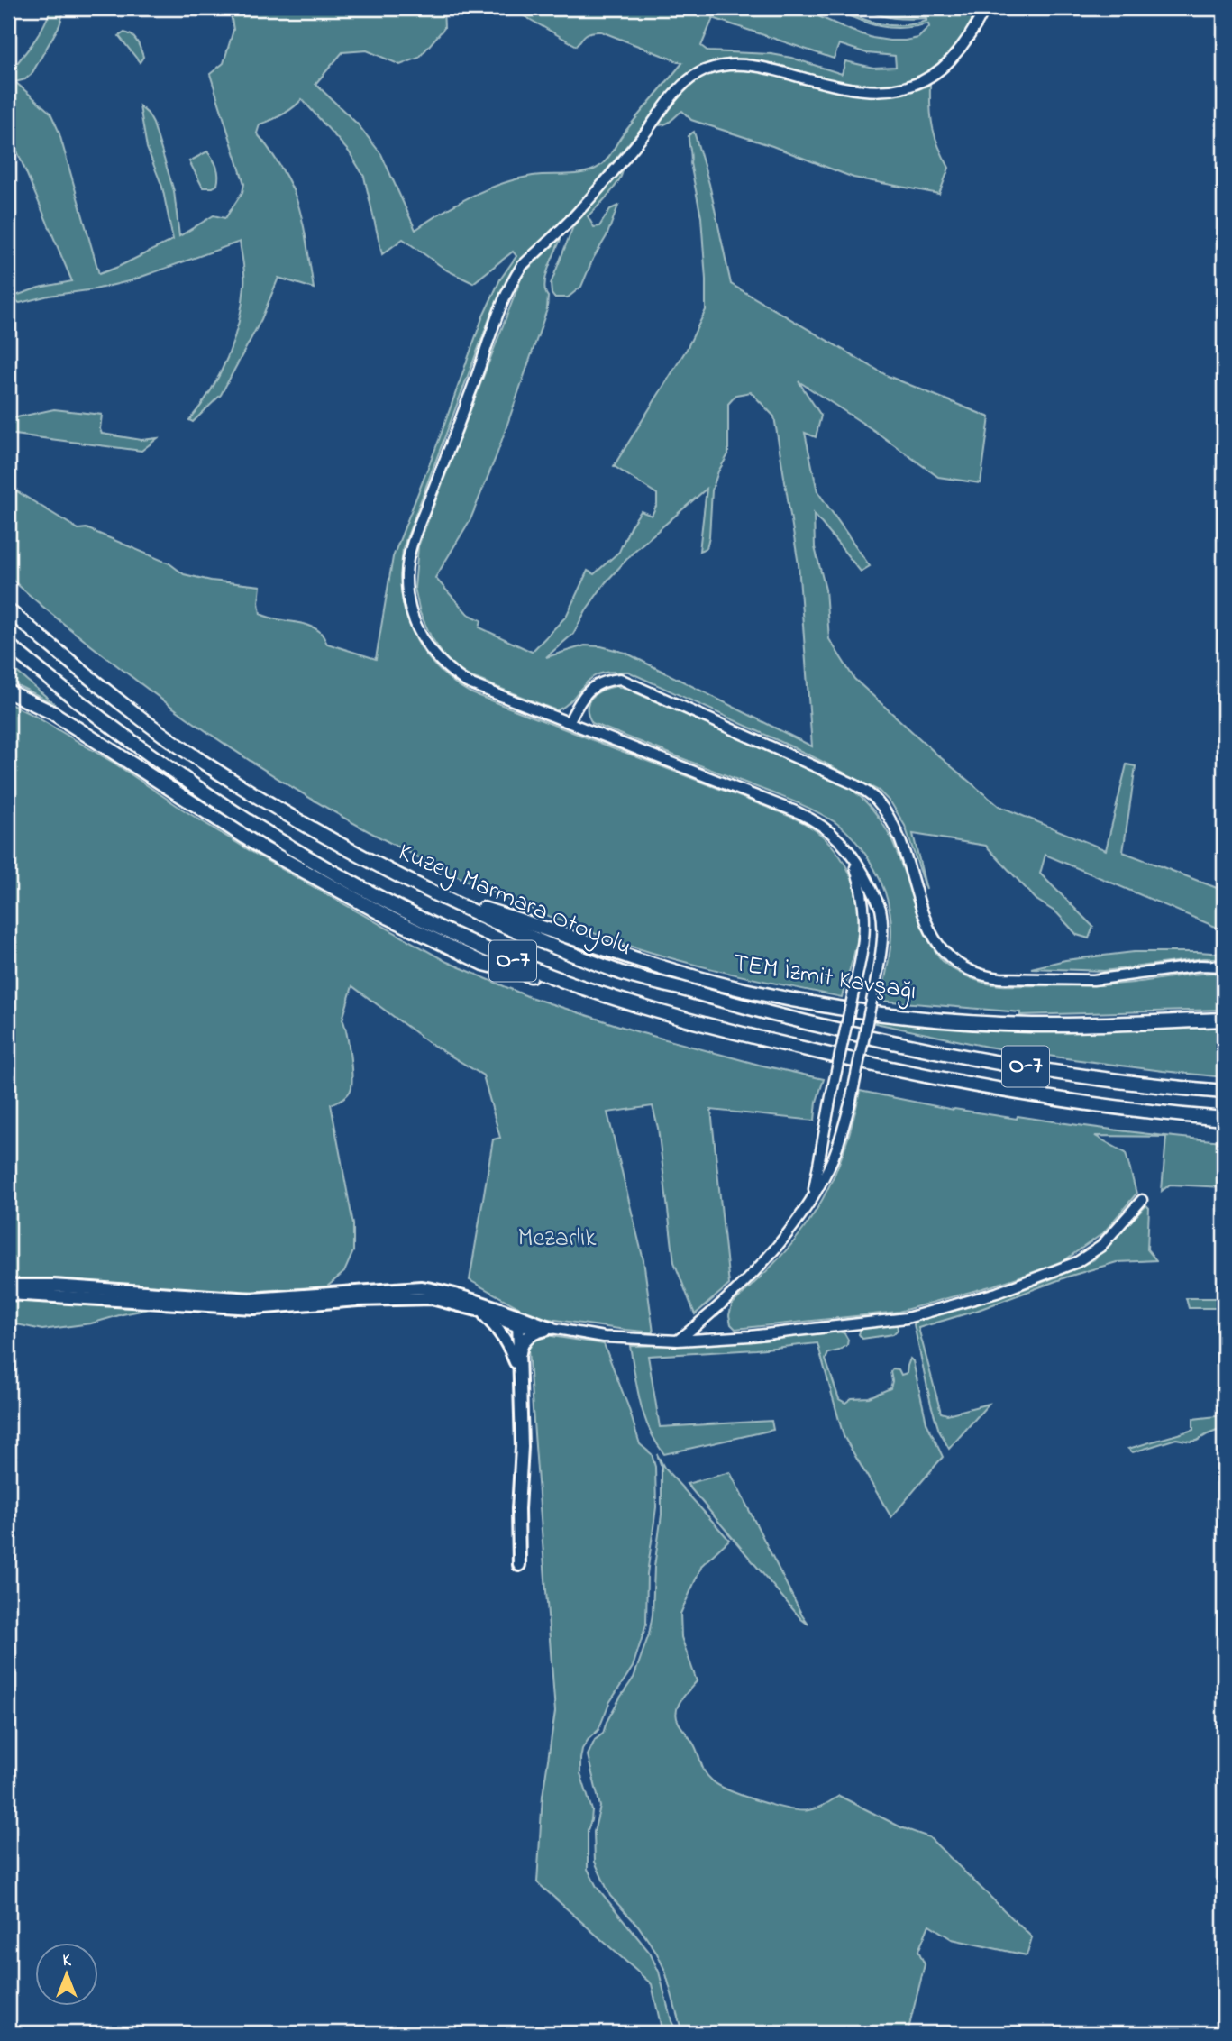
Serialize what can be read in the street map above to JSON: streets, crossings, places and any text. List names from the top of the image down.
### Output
{
  "streets": {
    "highway": ["Kuzey Marmara Otoyolu", "O-7", "TEM İzmit Kavşağı"]
  },
  "crossings": [
    ["Kuzey Marmara Otoyolu", "O-7"],
    ["Kuzey Marmara Otoyolu", "TEM İzmit Kavşağı"]
  ],
  "parks": ["Mezarlık"],
  "north": "top"
}
